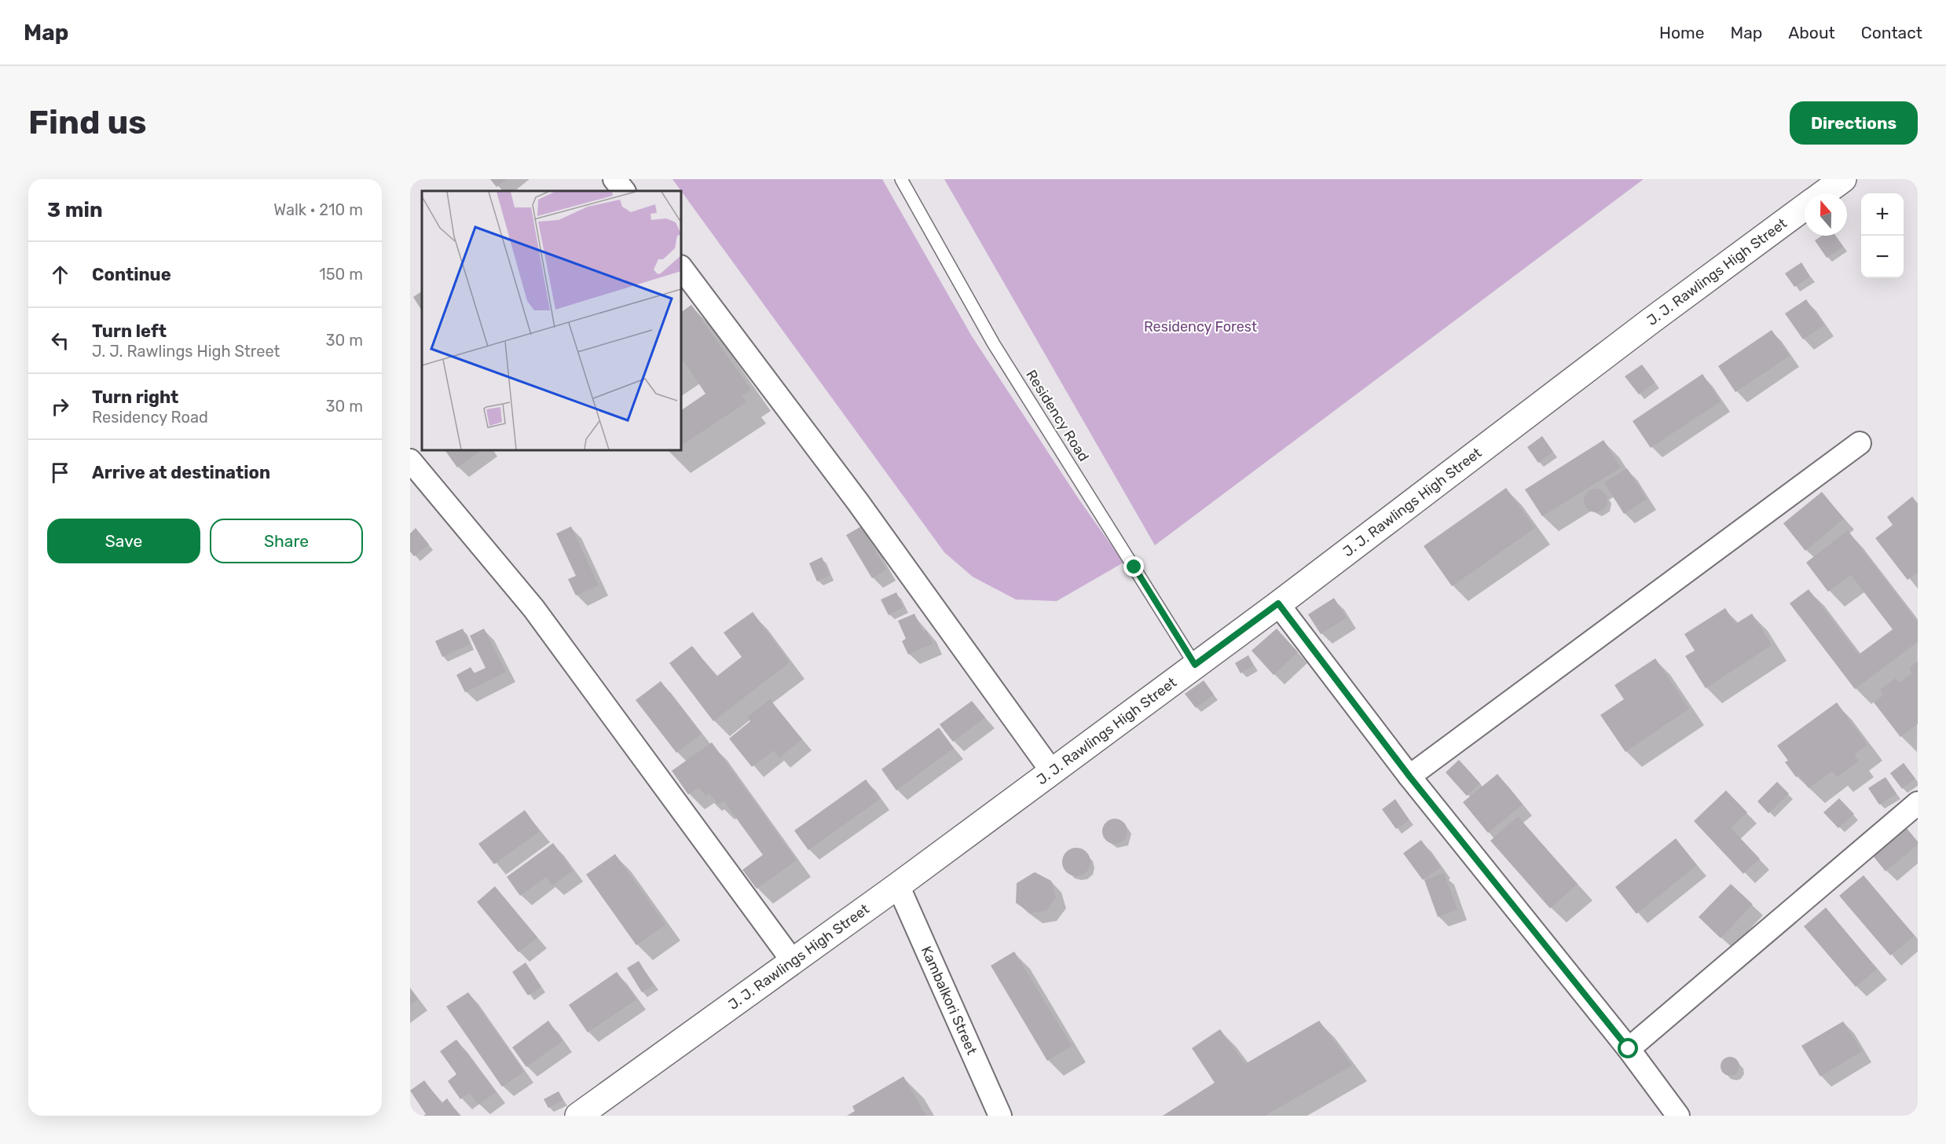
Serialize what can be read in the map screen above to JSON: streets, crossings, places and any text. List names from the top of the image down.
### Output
{
  "streets": {
    "main road": ["J. J. Rawlings High Street"],
    "street": ["Kambalkori Street"],
    "lane": ["Residency Road"]
  },
  "crossings": [
    ["J. J. Rawlings High Street", "Residency Road"],
    ["J. J. Rawlings High Street", "Kambalkori Street"]
  ],
  "parks": ["Residency Forest"],
  "north": "top",
  "page": {
    "header": "Map",
    "nav": [
      "Home",
      "Map",
      "About",
      "Contact"
    ],
    "buttons": [
      "Directions",
      ["Save", "Share"]
    ],
    "title": "Find us",
    "heading": ["3 min", "Walk · 210 m"],
    "map_buttons": ["+", "−"],
    "list": [
      ["Continue", "150 m"],
      ["Turn left", "J. J. Rawlings High Street", "30 m"],
      ["Turn right", "Residency Road", "30 m"],
      "Arrive at destination"
    ]
  }
}
